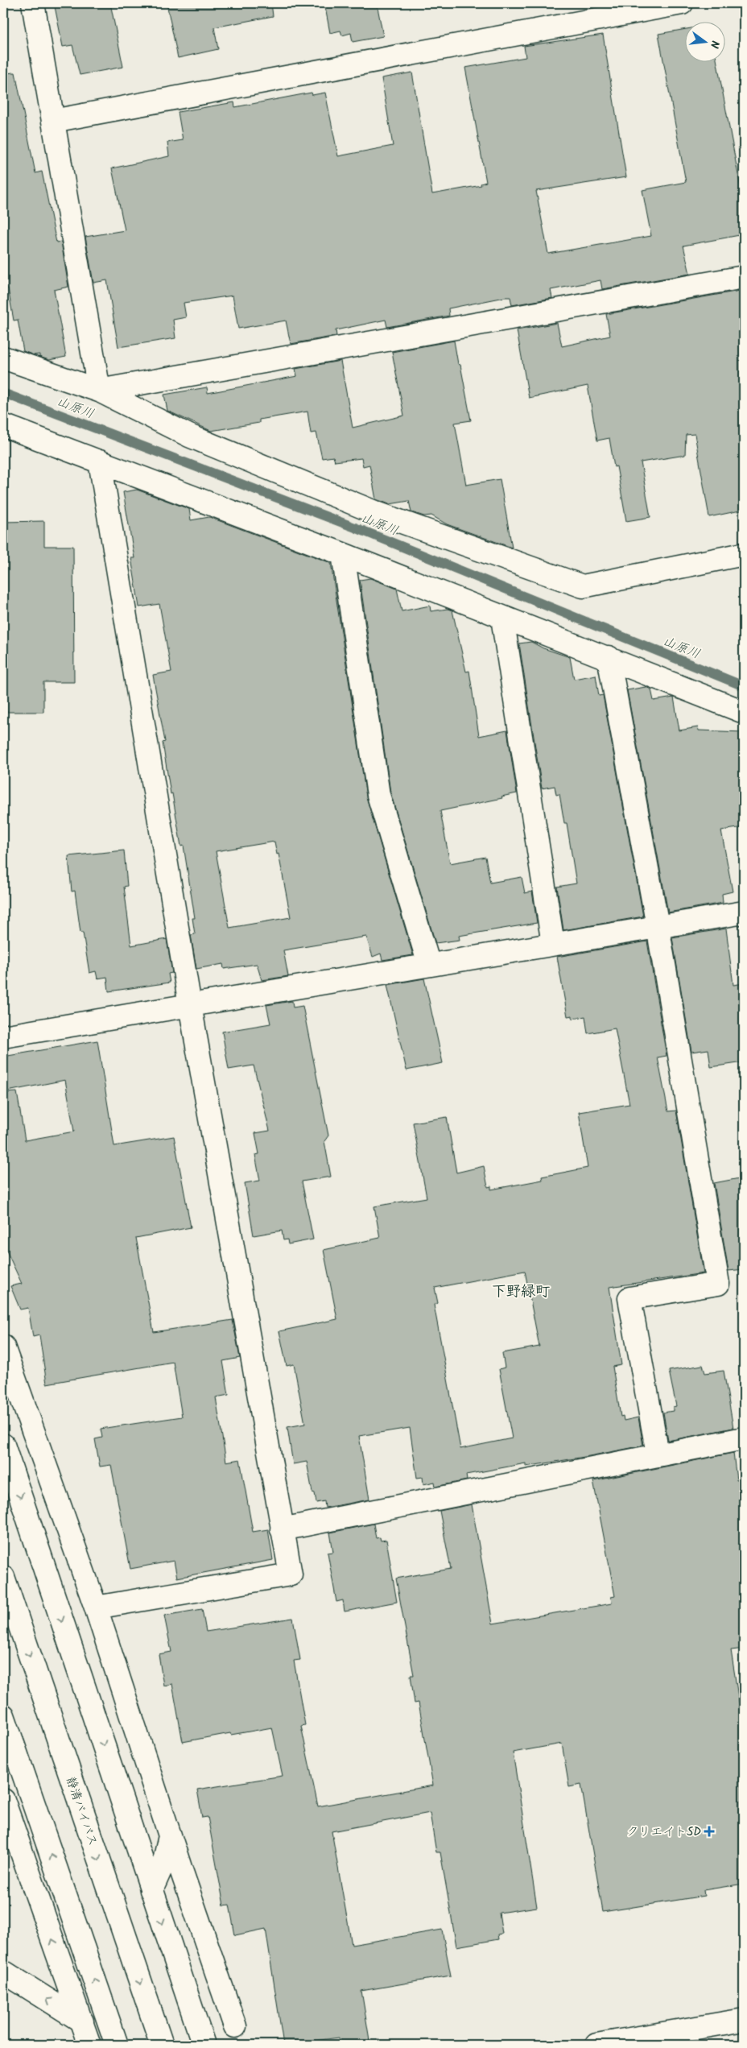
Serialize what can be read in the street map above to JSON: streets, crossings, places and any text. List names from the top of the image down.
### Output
{
  "streets": {
    "main road": ["静清バイパス"]
  },
  "districts": ["下野緑町"],
  "water": ["山原川"],
  "places": {
    "health": ["クリエイトSD"]
  },
  "north": "right"
}
